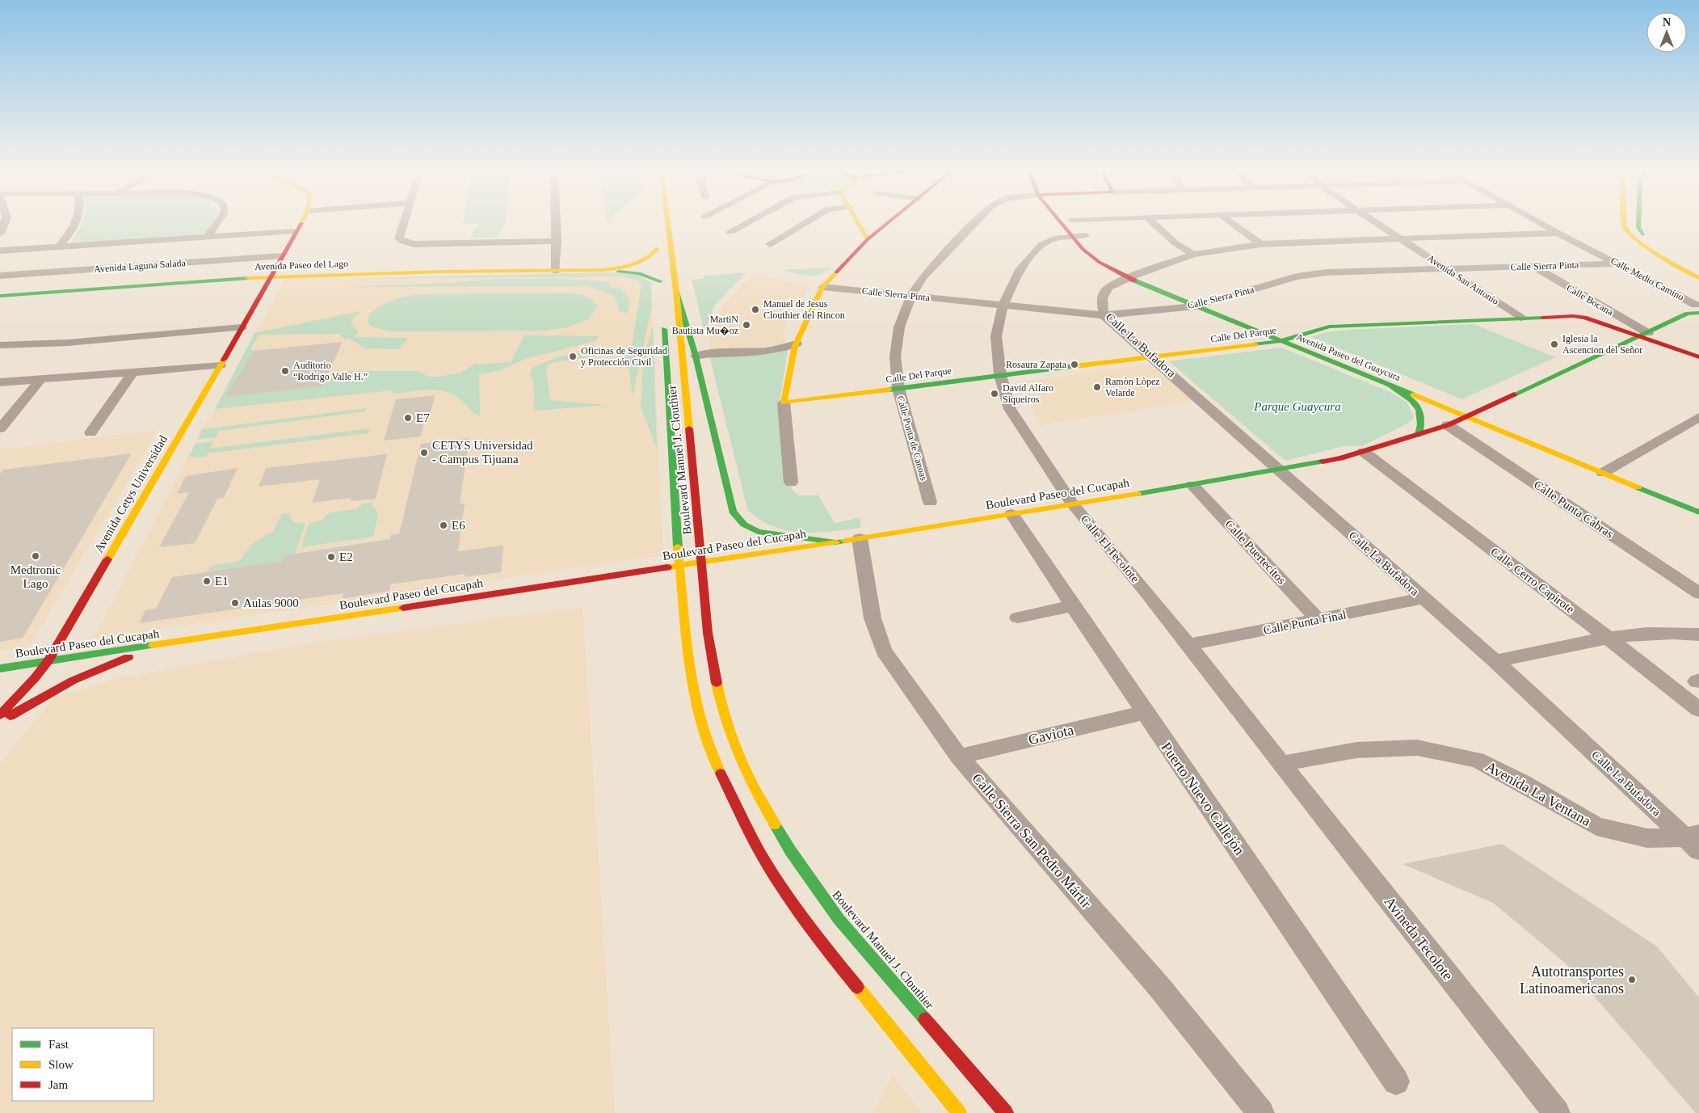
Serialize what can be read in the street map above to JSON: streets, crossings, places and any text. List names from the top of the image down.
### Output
{
  "streets": {
    "main road": [
      "Avenida Paseo del Lago",
      "Calle Del Parque",
      "Avenida Paseo del Guaycura",
      "Boulevard Manuel J. Clouthier",
      "Avenida Cetys Universidad",
      "Boulevard Paseo del Cucapah"
    ],
    "street": [
      "Avenida Laguna Salada",
      "Calle Sierra Pinta",
      "Calle Medio Camino",
      "Avenida San Antonio",
      "Calle Bocana",
      "Calle La Bufadora",
      "Calle Punta de Canoas",
      "Calle Punta Cabras",
      "Calle El Tecolote",
      "Calle Puertecitos",
      "Calle Cerro Capirote",
      "Calle Punta Final",
      "Gaviota",
      "Avenida La Ventana",
      "Puerto Nuevo Callejón",
      "Calle Sierra San Pedro Mártir",
      "Avineda Tecolote"
    ]
  },
  "crossings": [
    ["Avenida Paseo del Lago", "Avenida Cetys Universidad"],
    ["Avenida Laguna Salada", "Avenida Cetys Universidad"],
    ["Calle Sierra Pinta", "Calle Medio Camino"],
    ["Calle Sierra Pinta", "Avenida San Antonio"],
    ["Calle Sierra Pinta", "Calle Bocana"],
    ["Calle Sierra Pinta", "Calle La Bufadora"],
    ["Calle Sierra Pinta", "Avenida Paseo del Guaycura"],
    ["Calle Sierra Pinta", "Calle Punta de Canoas"],
    ["Calle Sierra Pinta", "Calle El Tecolote"],
    ["Calle Medio Camino", "Boulevard Paseo del Cucapah"],
    ["Avenida San Antonio", "Calle Del Parque"],
    ["Calle Bocana", "Calle Del Parque"],
    ["Calle Bocana", "Boulevard Paseo del Cucapah"],
    ["Calle Del Parque", "Calle La Bufadora"],
    ["Calle Del Parque", "Avenida Paseo del Guaycura"],
    ["Calle Del Parque", "Calle Punta de Canoas"],
    ["Calle Del Parque", "Boulevard Paseo del Cucapah"],
    ["Calle Del Parque", "Calle El Tecolote"],
    ["Calle La Bufadora", "Avenida Paseo del Guaycura"],
    ["Calle La Bufadora", "Boulevard Paseo del Cucapah"],
    ["Calle La Bufadora", "Calle Punta Final"],
    ["Calle La Bufadora", "Avenida La Ventana"],
    ["Avenida Paseo del Guaycura", "Boulevard Paseo del Cucapah"],
    ["Avenida Paseo del Guaycura", "Calle El Tecolote"],
    ["Avenida Cetys Universidad", "Boulevard Paseo del Cucapah"],
    ["Boulevard Paseo del Cucapah", "Calle Punta Cabras"],
    ["Boulevard Paseo del Cucapah", "Calle El Tecolote"],
    ["Boulevard Paseo del Cucapah", "Calle Puertecitos"],
    ["Boulevard Paseo del Cucapah", "Calle Cerro Capirote"],
    ["Boulevard Paseo del Cucapah", "Puerto Nuevo Callejón"],
    ["Boulevard Paseo del Cucapah", "Calle Sierra San Pedro Mártir"],
    ["Calle El Tecolote", "Calle Punta Final"],
    ["Calle El Tecolote", "Avenida La Ventana"],
    ["Calle El Tecolote", "Avineda Tecolote"],
    ["Calle Puertecitos", "Calle Punta Final"],
    ["Gaviota", "Puerto Nuevo Callejón"],
    ["Gaviota", "Calle Sierra San Pedro Mártir"],
    ["Avenida La Ventana", "Avineda Tecolote"]
  ],
  "parks": ["Parque Guaycura"],
  "places": [
    "Manuel de Jesus Clouthier del Rincon",
    "MartiN Bautista Mu�oz",
    "Iglesia la Ascencion del Señor",
    "Oficinas de Seguridad y Protección Civil",
    "Rosaura Zapata",
    "Auditorio “Rodrigo Valle H.”",
    "Ramòn Lòpez Velarde",
    "David Alfaro Siqueiros",
    "E7",
    "CETYS Universidad - Campus Tijuana",
    "E6",
    "Medtronic Lago",
    "E2",
    "E1",
    "Aulas 9000",
    "Autotransportes Latinoamericanos"
  ],
  "legend": ["Fast", "Slow", "Jam"],
  "north": "top"
}
